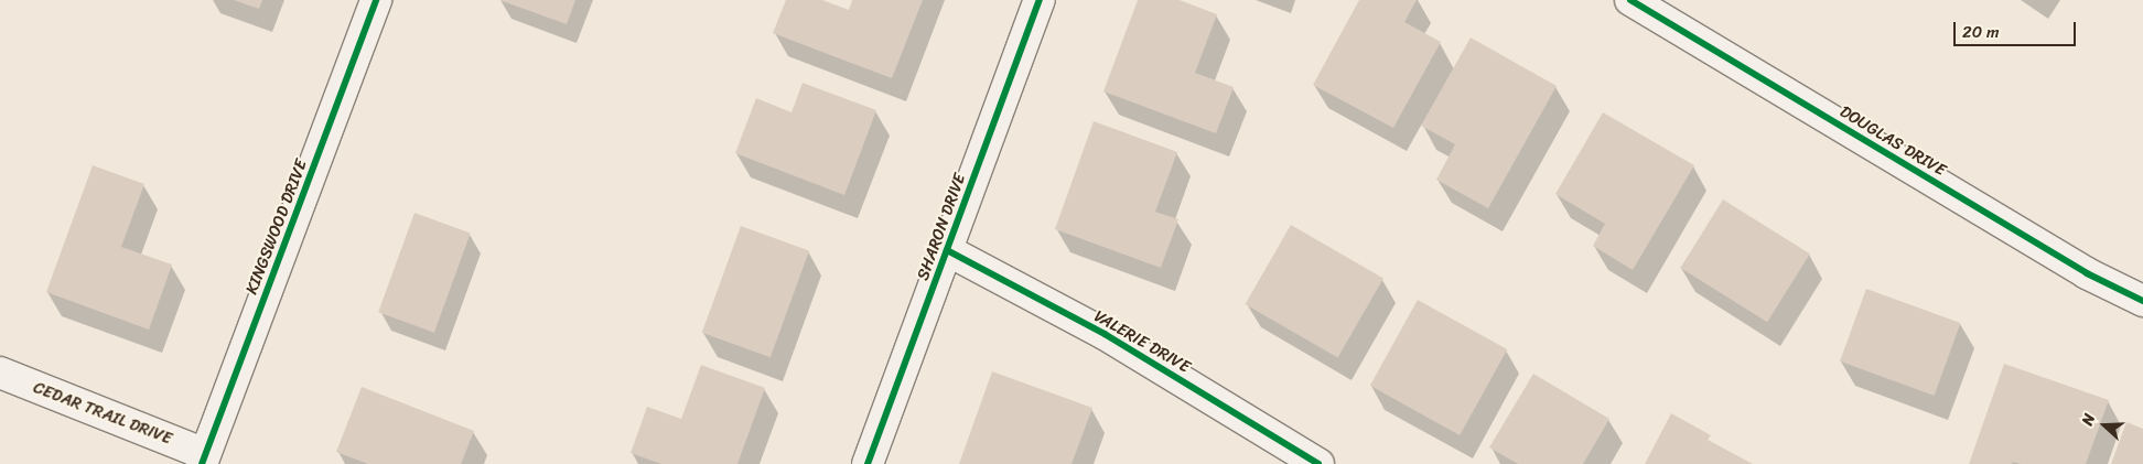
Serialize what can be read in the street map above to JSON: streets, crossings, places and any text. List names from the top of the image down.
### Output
{
  "streets": {
    "street": [
      "DOUGLAS DRIVE",
      "KINGSWOOD DRIVE",
      "SHARON DRIVE",
      "VALERIE DRIVE",
      "CEDAR TRAIL DRIVE"
    ]
  },
  "crossings": [
    ["KINGSWOOD DRIVE", "CEDAR TRAIL DRIVE"],
    ["SHARON DRIVE", "VALERIE DRIVE"]
  ],
  "scale_bar": "20 m",
  "north": "left"
}
